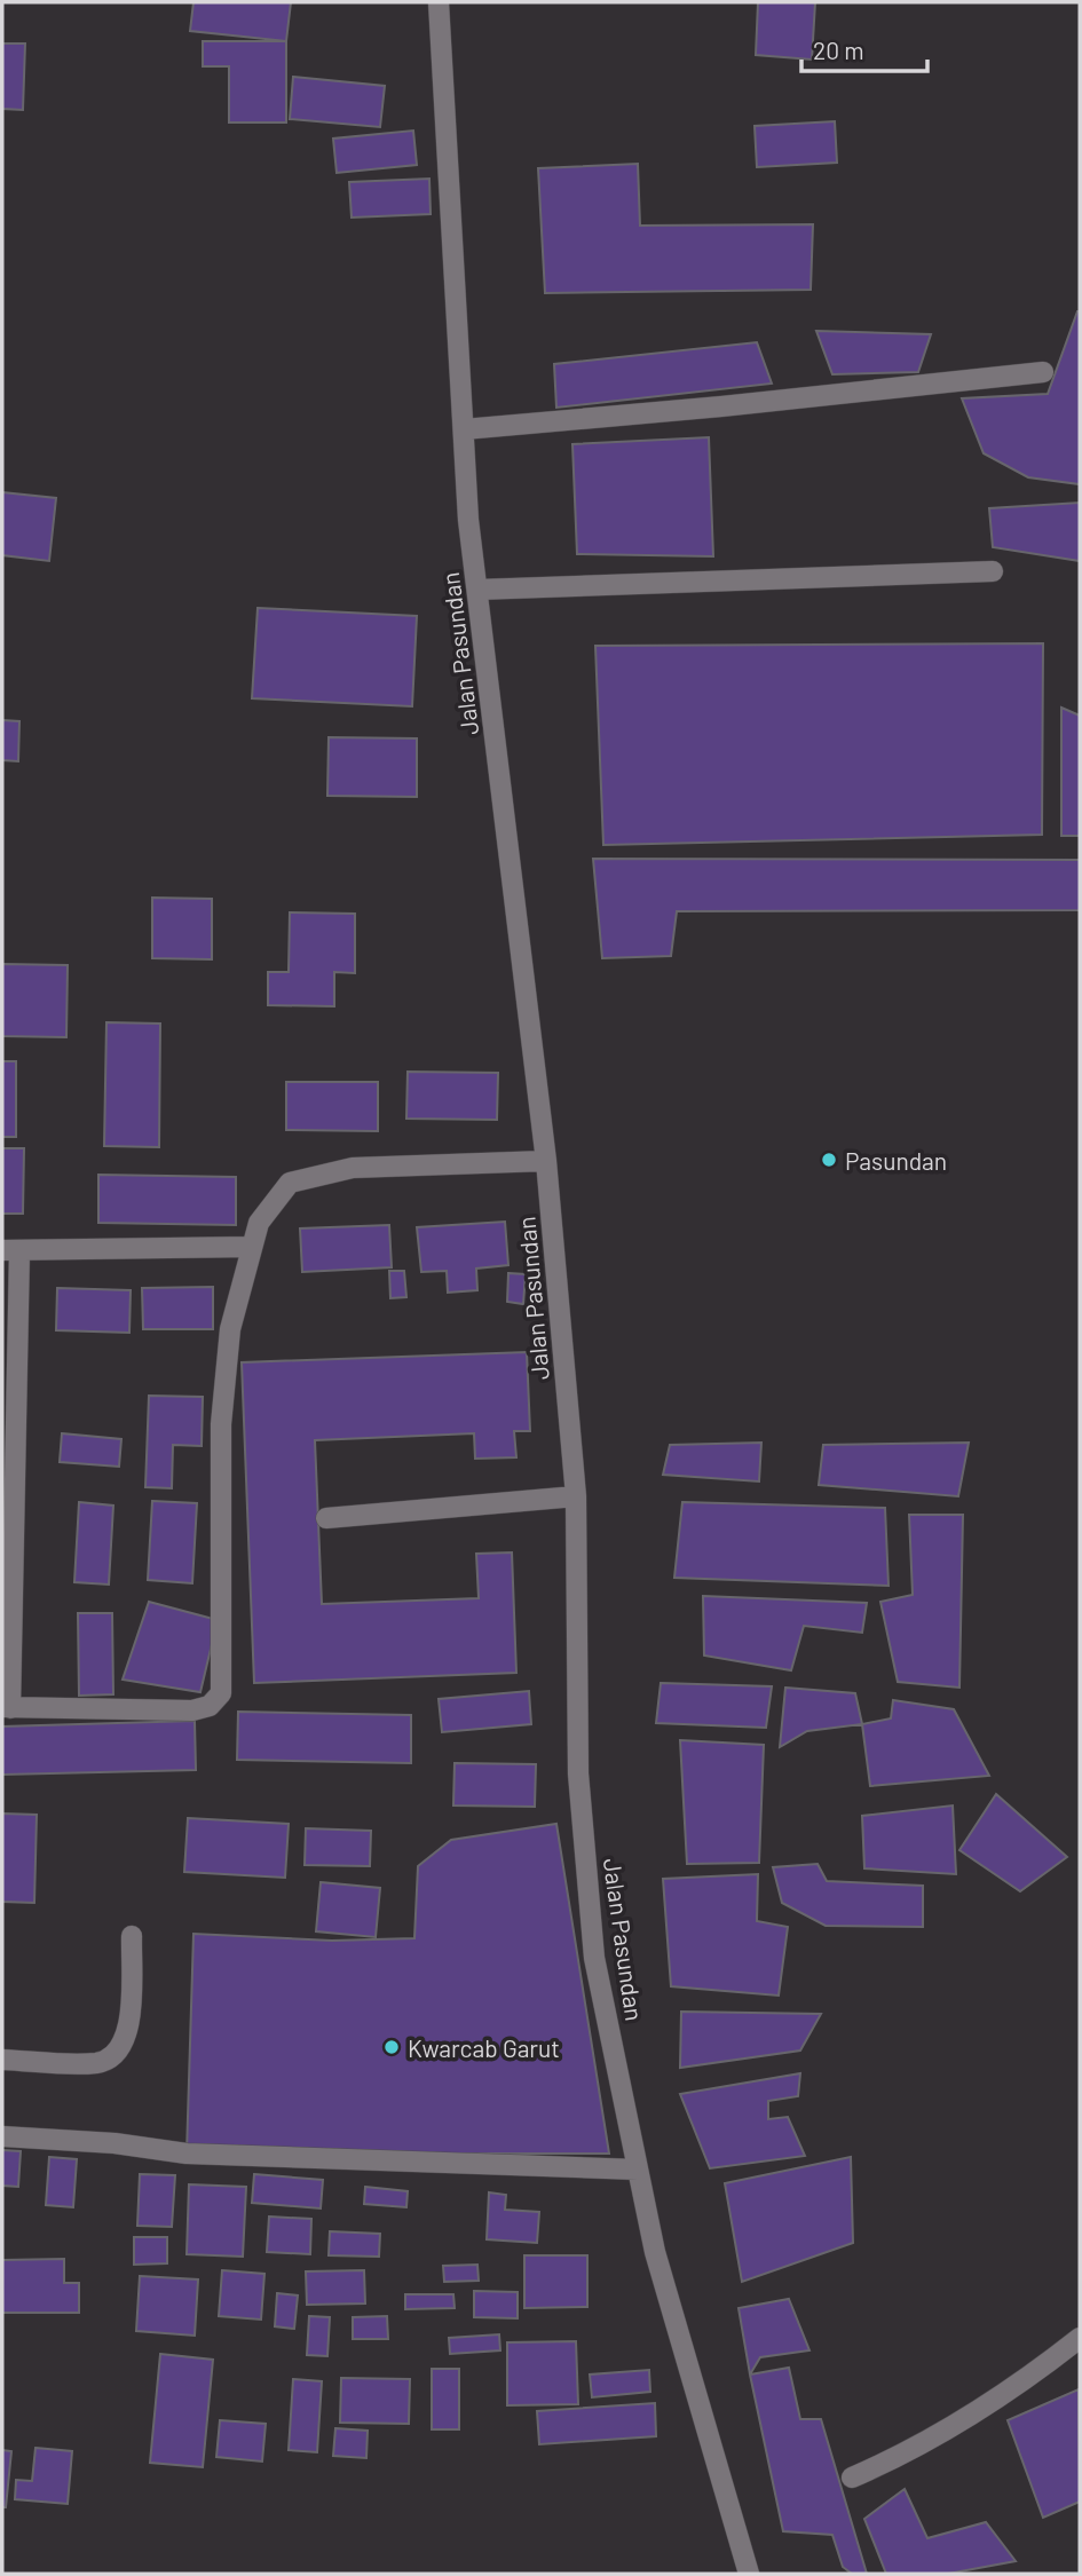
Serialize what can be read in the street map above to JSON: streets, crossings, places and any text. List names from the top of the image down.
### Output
{
  "streets": {
    "street": ["Jalan Pasundan"]
  },
  "places": ["Pasundan", "Kwarcab Garut"],
  "scale_bar": "20 m"
}
